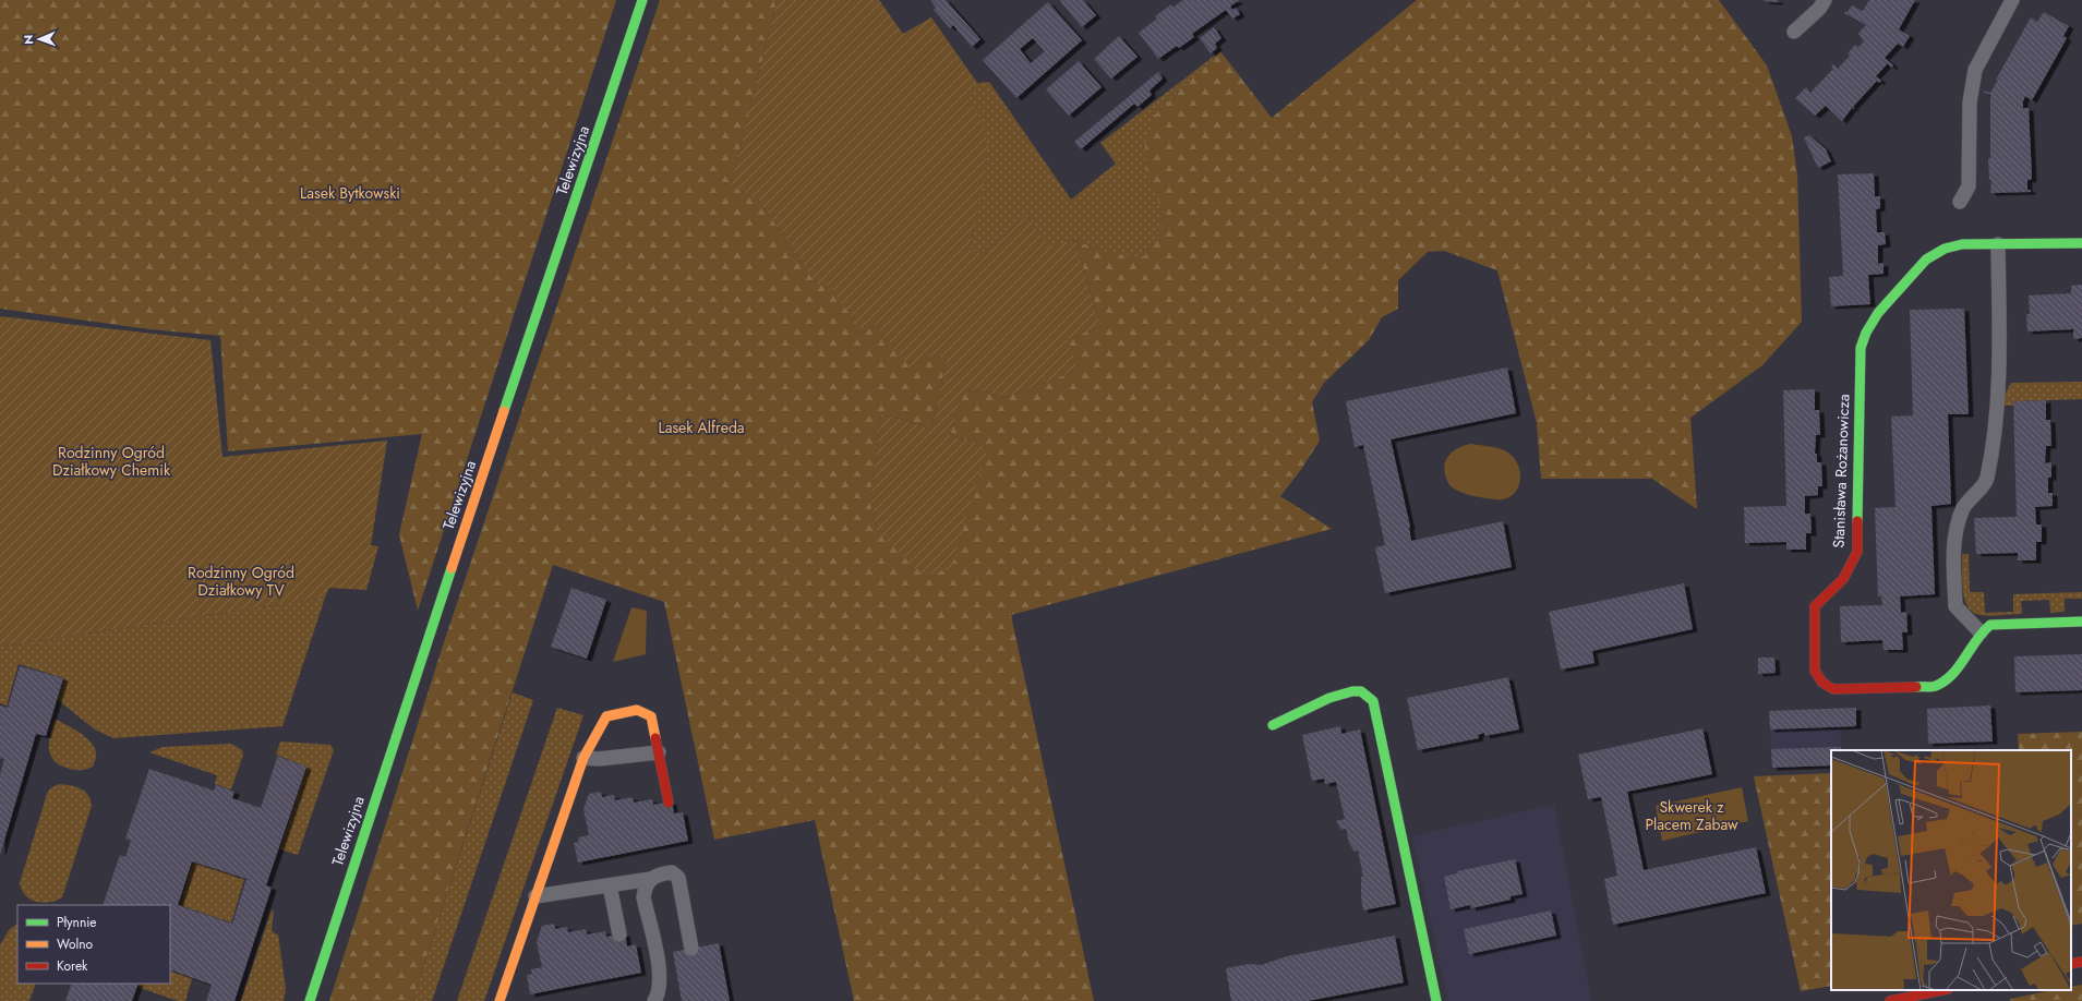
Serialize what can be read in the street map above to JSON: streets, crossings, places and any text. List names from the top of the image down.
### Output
{
  "streets": {
    "street": ["Telewizyjna", "Stanisława Rożanowicza"]
  },
  "parks": [
    "Lasek Bytkowski",
    "Lasek Alfreda",
    "Rodzinny Ogród Działkowy Chemik",
    "Rodzinny Ogród Działkowy TV",
    "Skwerek z Placem Zabaw"
  ],
  "legend": ["Płynnie", "Wolno", "Korek"],
  "north": "left"
}
